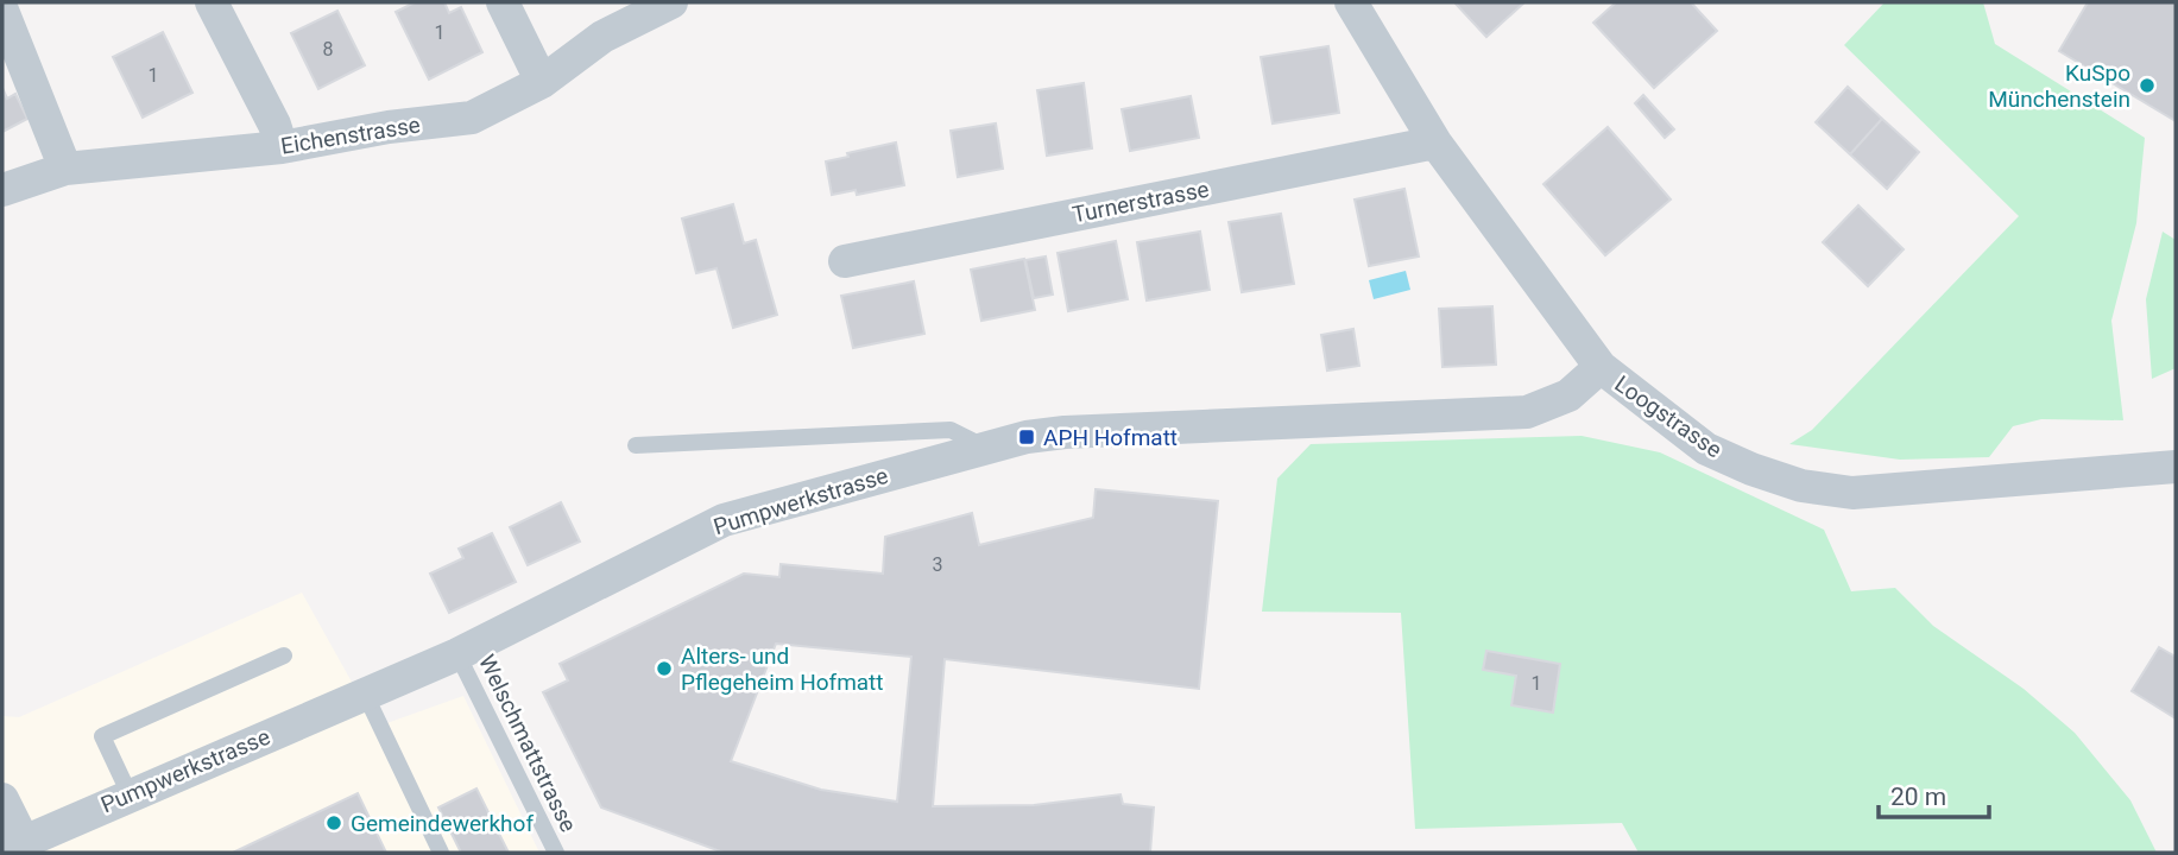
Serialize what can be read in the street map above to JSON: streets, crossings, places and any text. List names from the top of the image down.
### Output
{
  "streets": {
    "street": [
      "Eichenstrasse",
      "Turnerstrasse",
      "Loogstrasse",
      "Pumpwerkstrasse"
    ],
    "lane": ["Welschmattstrasse"]
  },
  "crossings": [
    ["Turnerstrasse", "Loogstrasse"],
    ["Loogstrasse", "Pumpwerkstrasse"],
    ["Pumpwerkstrasse", "Welschmattstrasse"]
  ],
  "places": {
    "other": ["KuSpo Münchenstein", "Alters- und Pflegeheim Hofmatt", "Gemeindewerkhof"],
    "transit": ["APH Hofmatt"]
  },
  "house_numbers": [
    "1",
    "8",
    "1",
    "3",
    "1"
  ],
  "scale_bar": "20 m"
}
